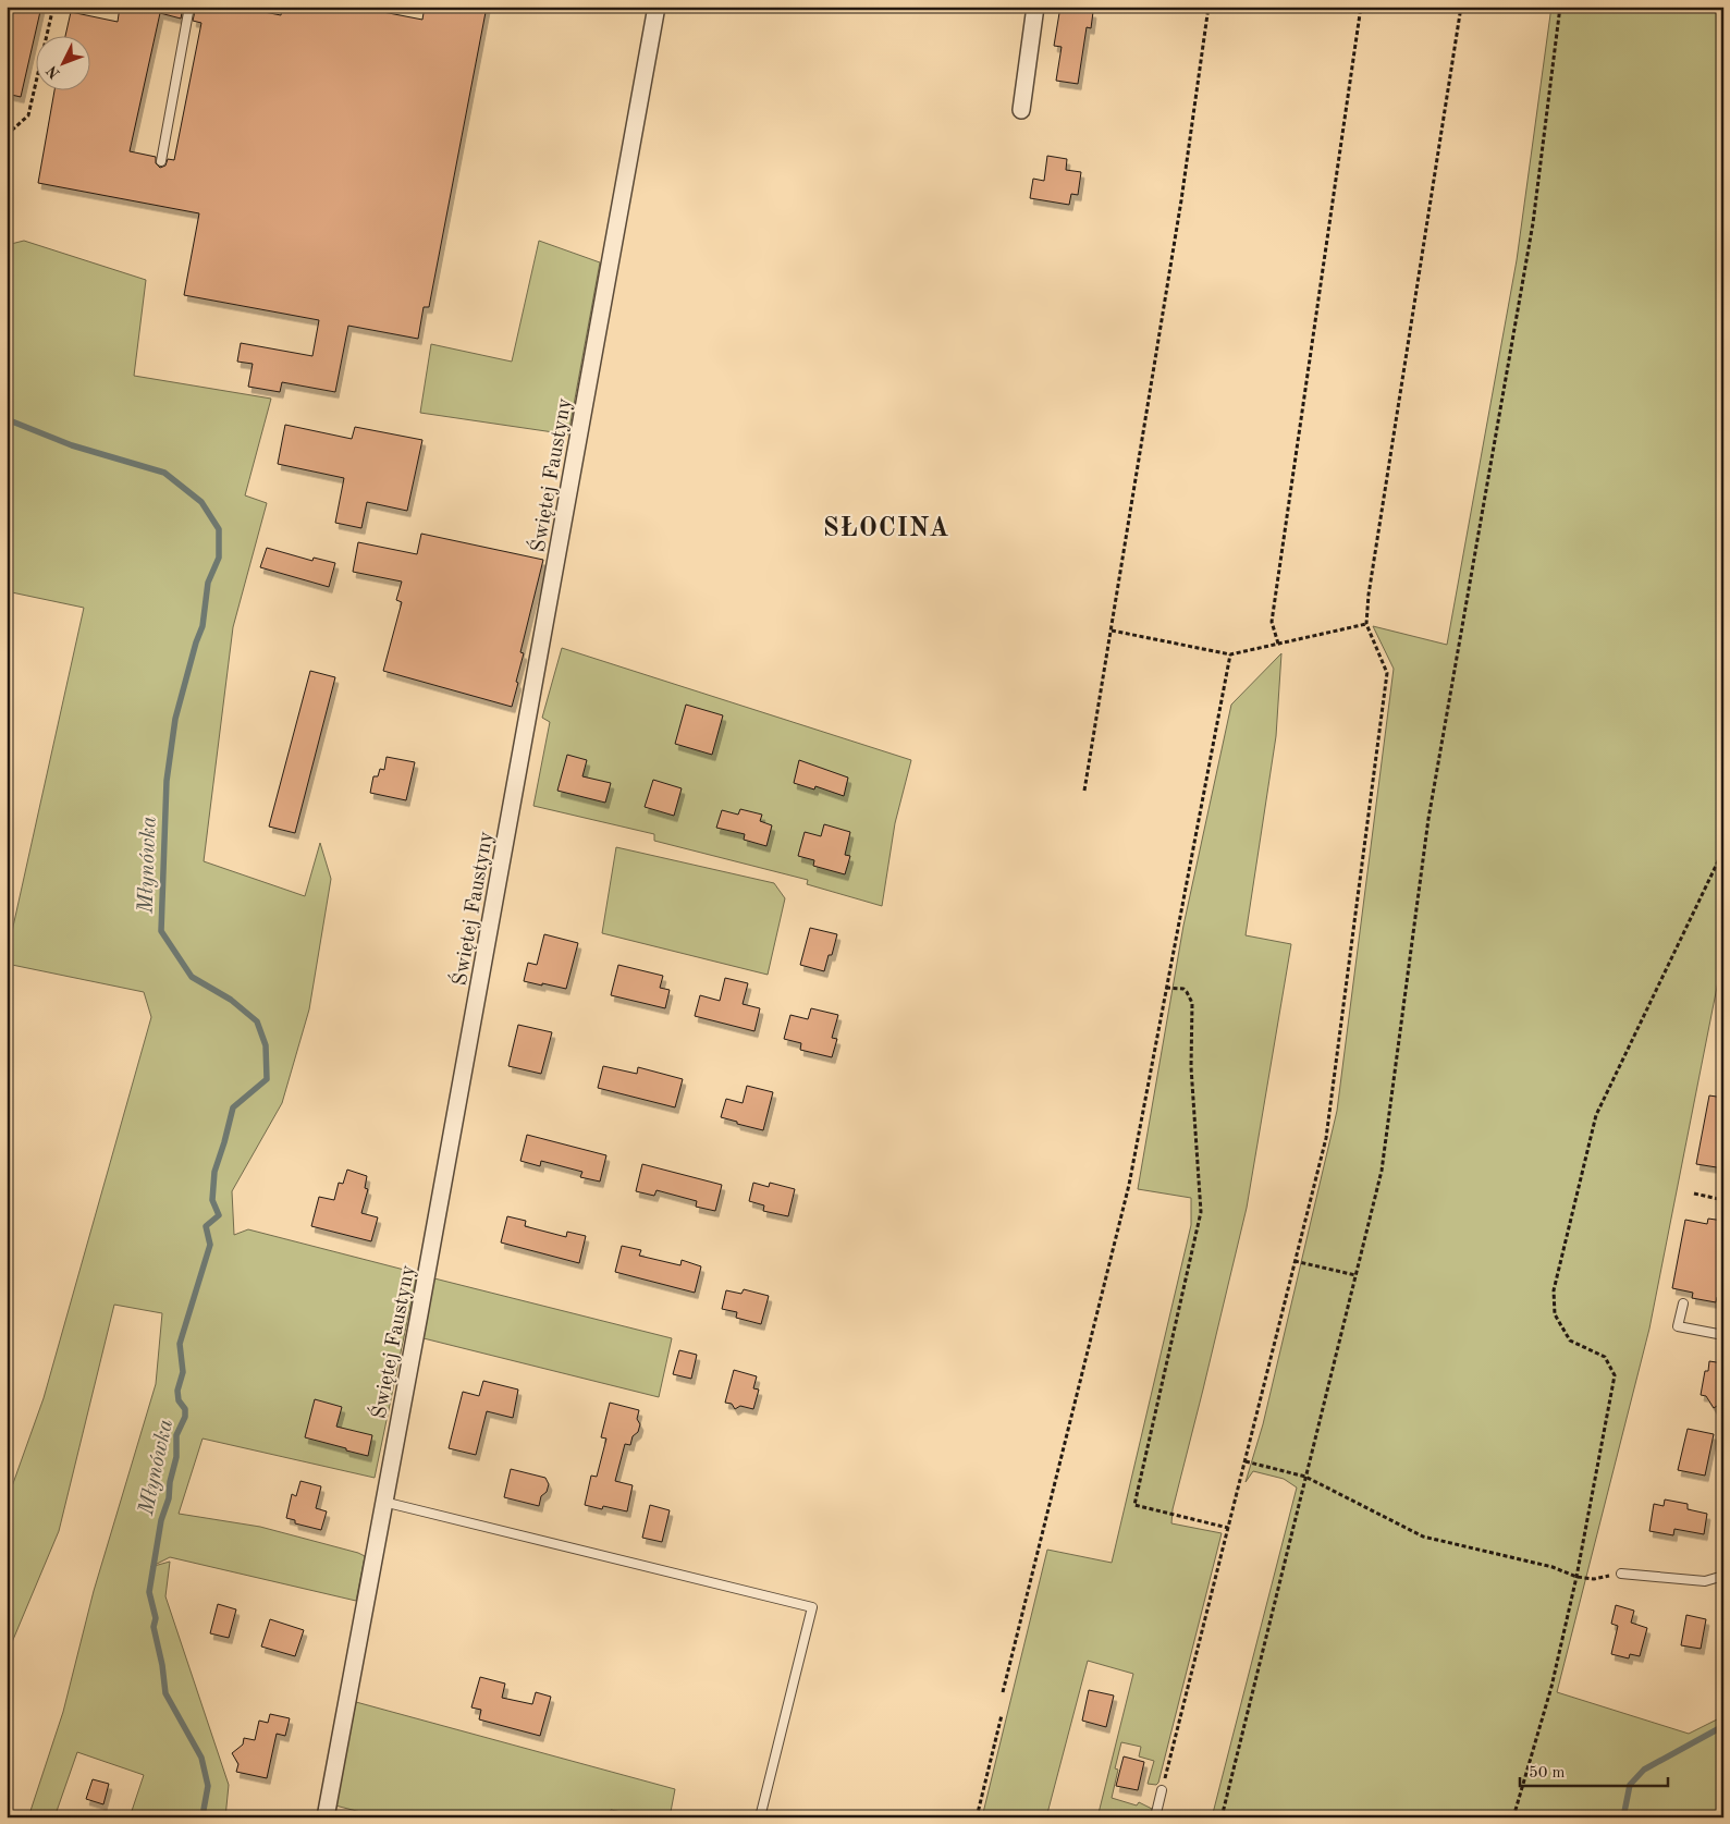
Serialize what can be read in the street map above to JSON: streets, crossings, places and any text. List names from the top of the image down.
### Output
{
  "streets": {
    "street": ["Świętej Faustyny"]
  },
  "districts": ["SŁOCINA"],
  "water": ["Młynówka"],
  "scale_bar": "50 m",
  "north": "bottom left"
}
